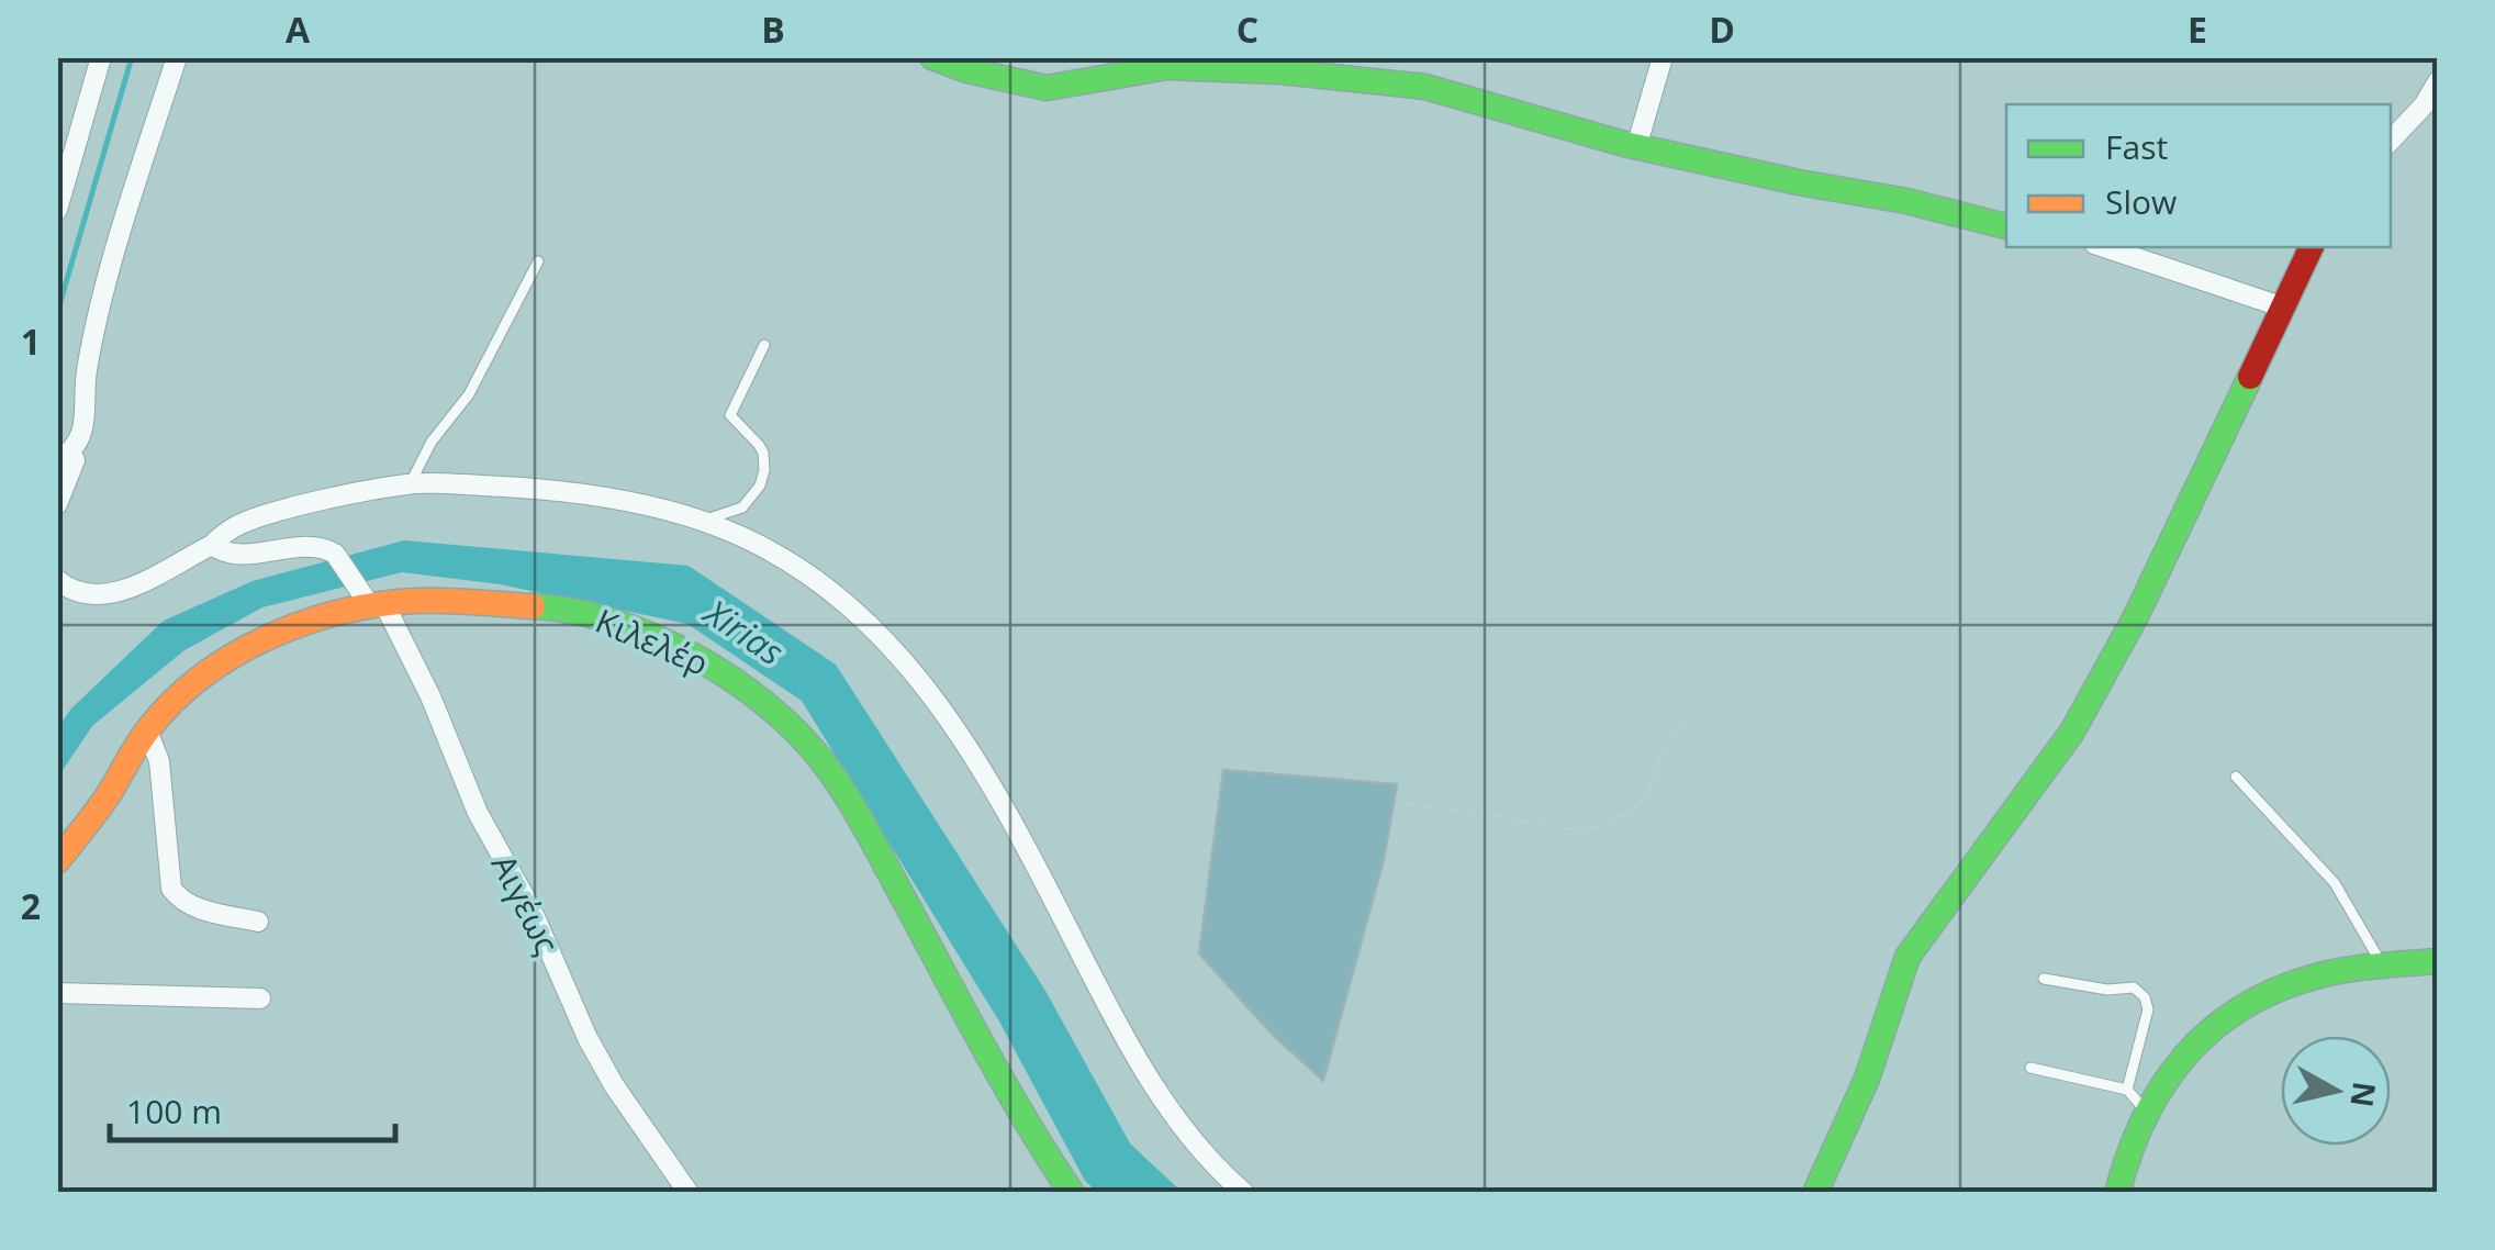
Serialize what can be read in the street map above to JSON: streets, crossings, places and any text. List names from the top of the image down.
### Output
{
  "streets": {
    "street": ["Κιλελέρ", "Αιγέως"]
  },
  "crossings": [
    ["Κιλελέρ", "Αιγέως"]
  ],
  "water": ["Xirias"],
  "legend": ["Fast", "Slow"],
  "scale_bar": "100 m",
  "north": "right",
  "grid": {
    "columns": [
      "A",
      "B",
      "C",
      "D",
      "E"
    ],
    "rows": ["1", "2"]
  }
}
